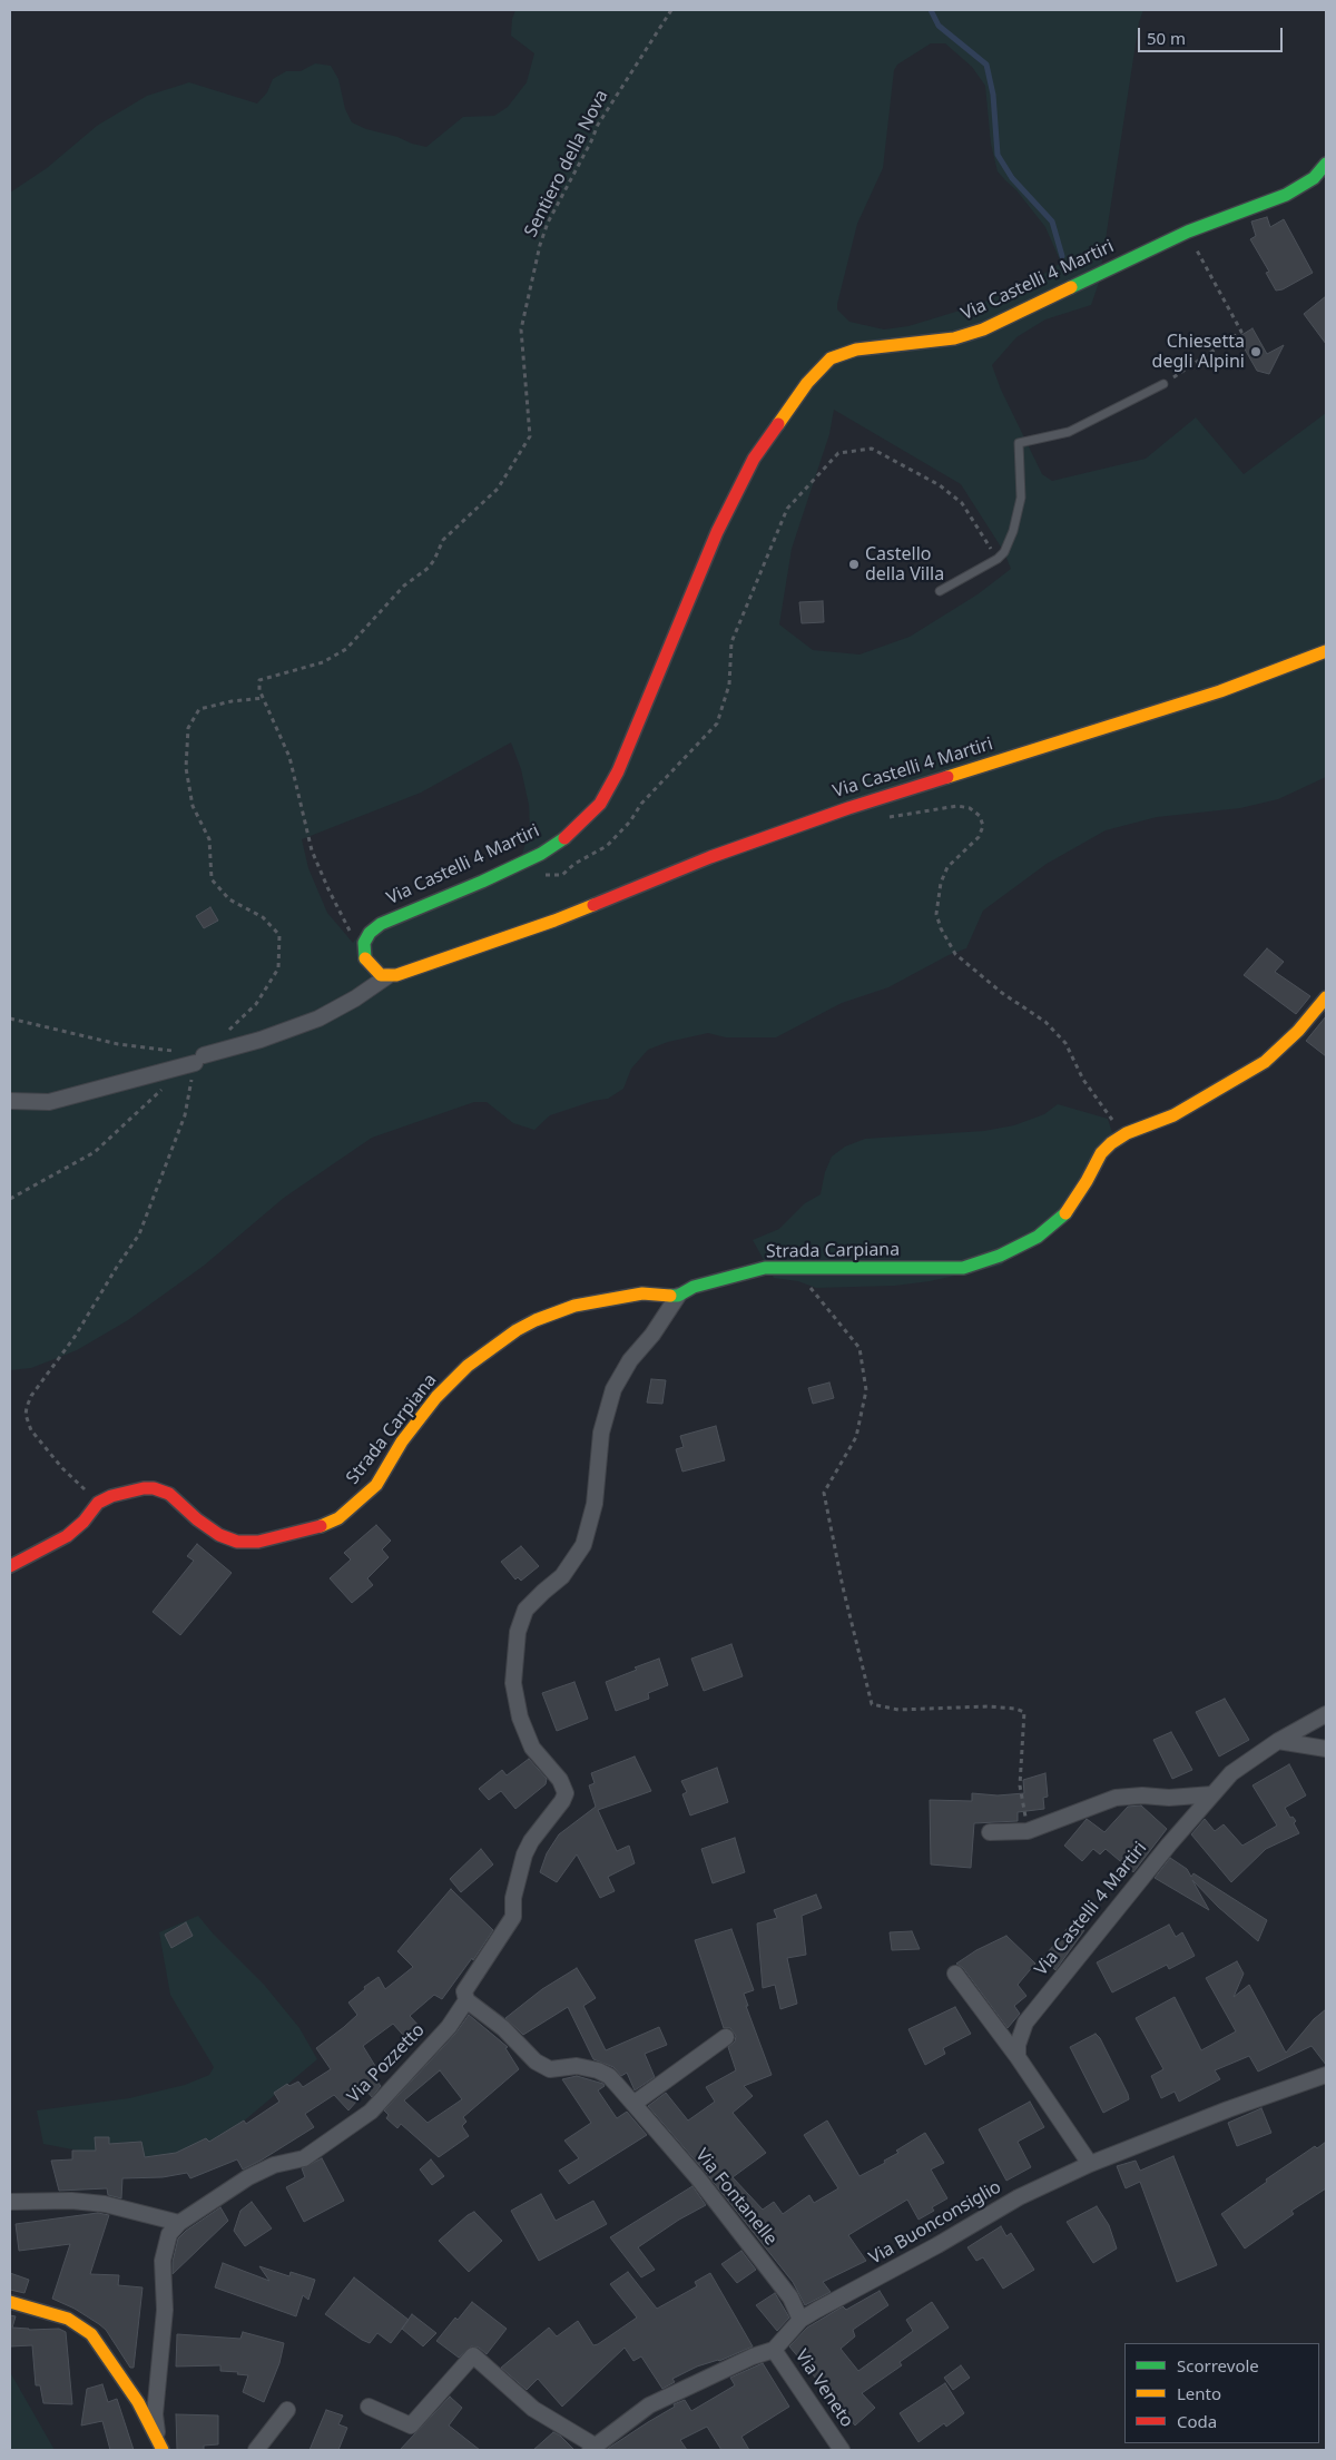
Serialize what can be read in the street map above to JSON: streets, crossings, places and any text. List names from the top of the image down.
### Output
{
  "streets": {
    "street": [
      "Via Castelli 4 Martiri",
      "Strada Carpiana",
      "Via Pozzetto",
      "Via Fontanelle",
      "Via Buonconsiglio",
      "Via Veneto"
    ],
    "path": ["Sentiero della Nova"]
  },
  "crossings": [
    ["Via Pozzetto", "Via Fontanelle"],
    ["Via Fontanelle", "Via Buonconsiglio"],
    ["Via Buonconsiglio", "Via Veneto"]
  ],
  "places": ["Chiesetta degli Alpini", "Castello della Villa"],
  "legend": ["Scorrevole", "Lento", "Coda"],
  "scale_bar": "50 m"
}
